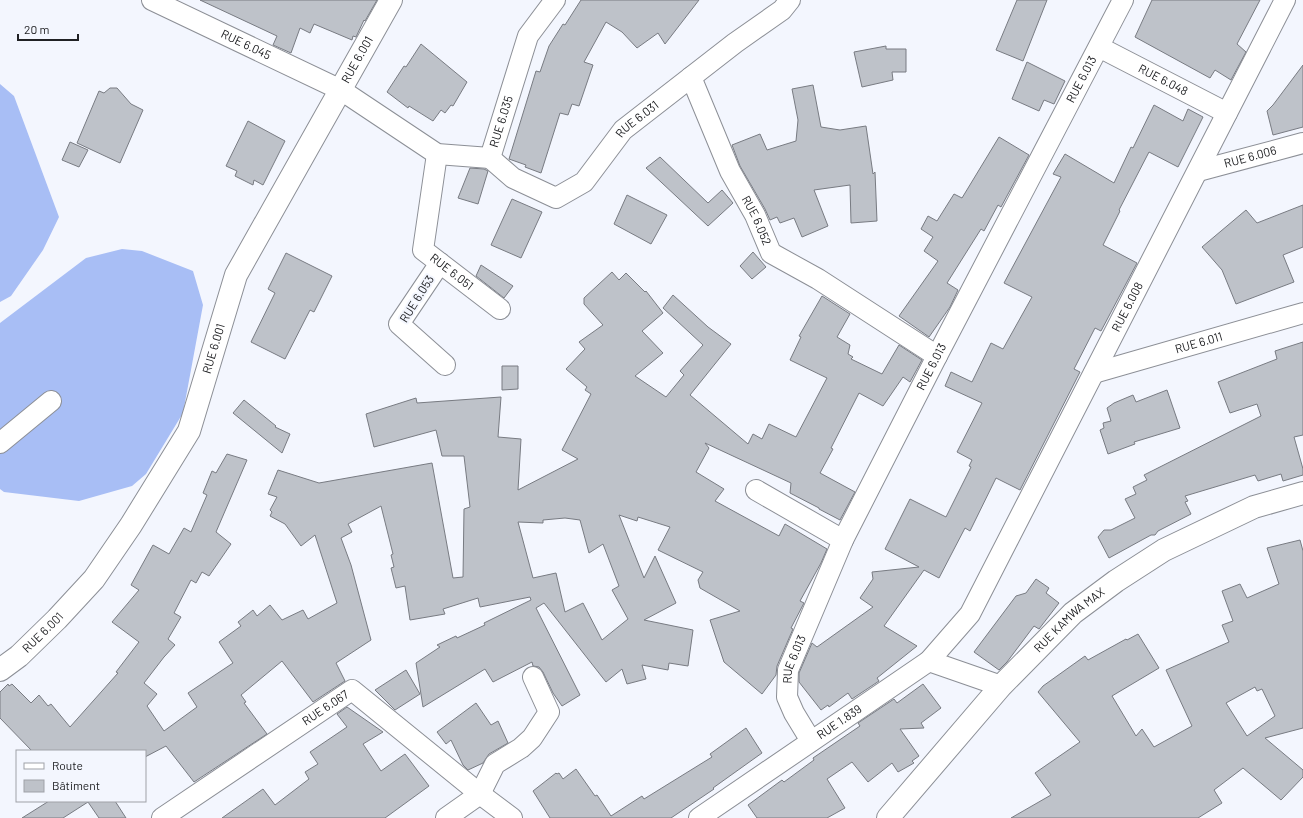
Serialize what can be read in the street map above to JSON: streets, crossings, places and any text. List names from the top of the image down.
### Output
{
  "streets": {
    "street": [
      "RUE 6.045",
      "RUE 6.001",
      "RUE 6.013",
      "RUE 6.048",
      "RUE 6.031",
      "RUE 6.035",
      "RUE 6.006",
      "RUE 6.052",
      "RUE 6.051",
      "RUE 6.053",
      "RUE 6.008",
      "RUE 6.011",
      "RUE KAMWA MAX",
      "RUE 6.067",
      "RUE 1.839"
    ]
  },
  "crossings": [
    ["RUE 6.045", "RUE 6.001"],
    ["RUE 6.045", "RUE 6.035"],
    ["RUE 6.001", "RUE 6.035"],
    ["RUE 6.013", "RUE 6.048"],
    ["RUE 6.013", "RUE 6.052"],
    ["RUE 6.013", "RUE 1.839"],
    ["RUE 6.048", "RUE 6.008"],
    ["RUE 6.031", "RUE 6.035"],
    ["RUE 6.031", "RUE 6.052"],
    ["RUE 6.035", "RUE 6.051"],
    ["RUE 6.006", "RUE 6.008"],
    ["RUE 6.051", "RUE 6.053"],
    ["RUE 6.008", "RUE 6.011"],
    ["RUE 6.008", "RUE 1.839"]
  ],
  "legend": ["Route", "Bâtiment"],
  "scale_bar": "20 m"
}
